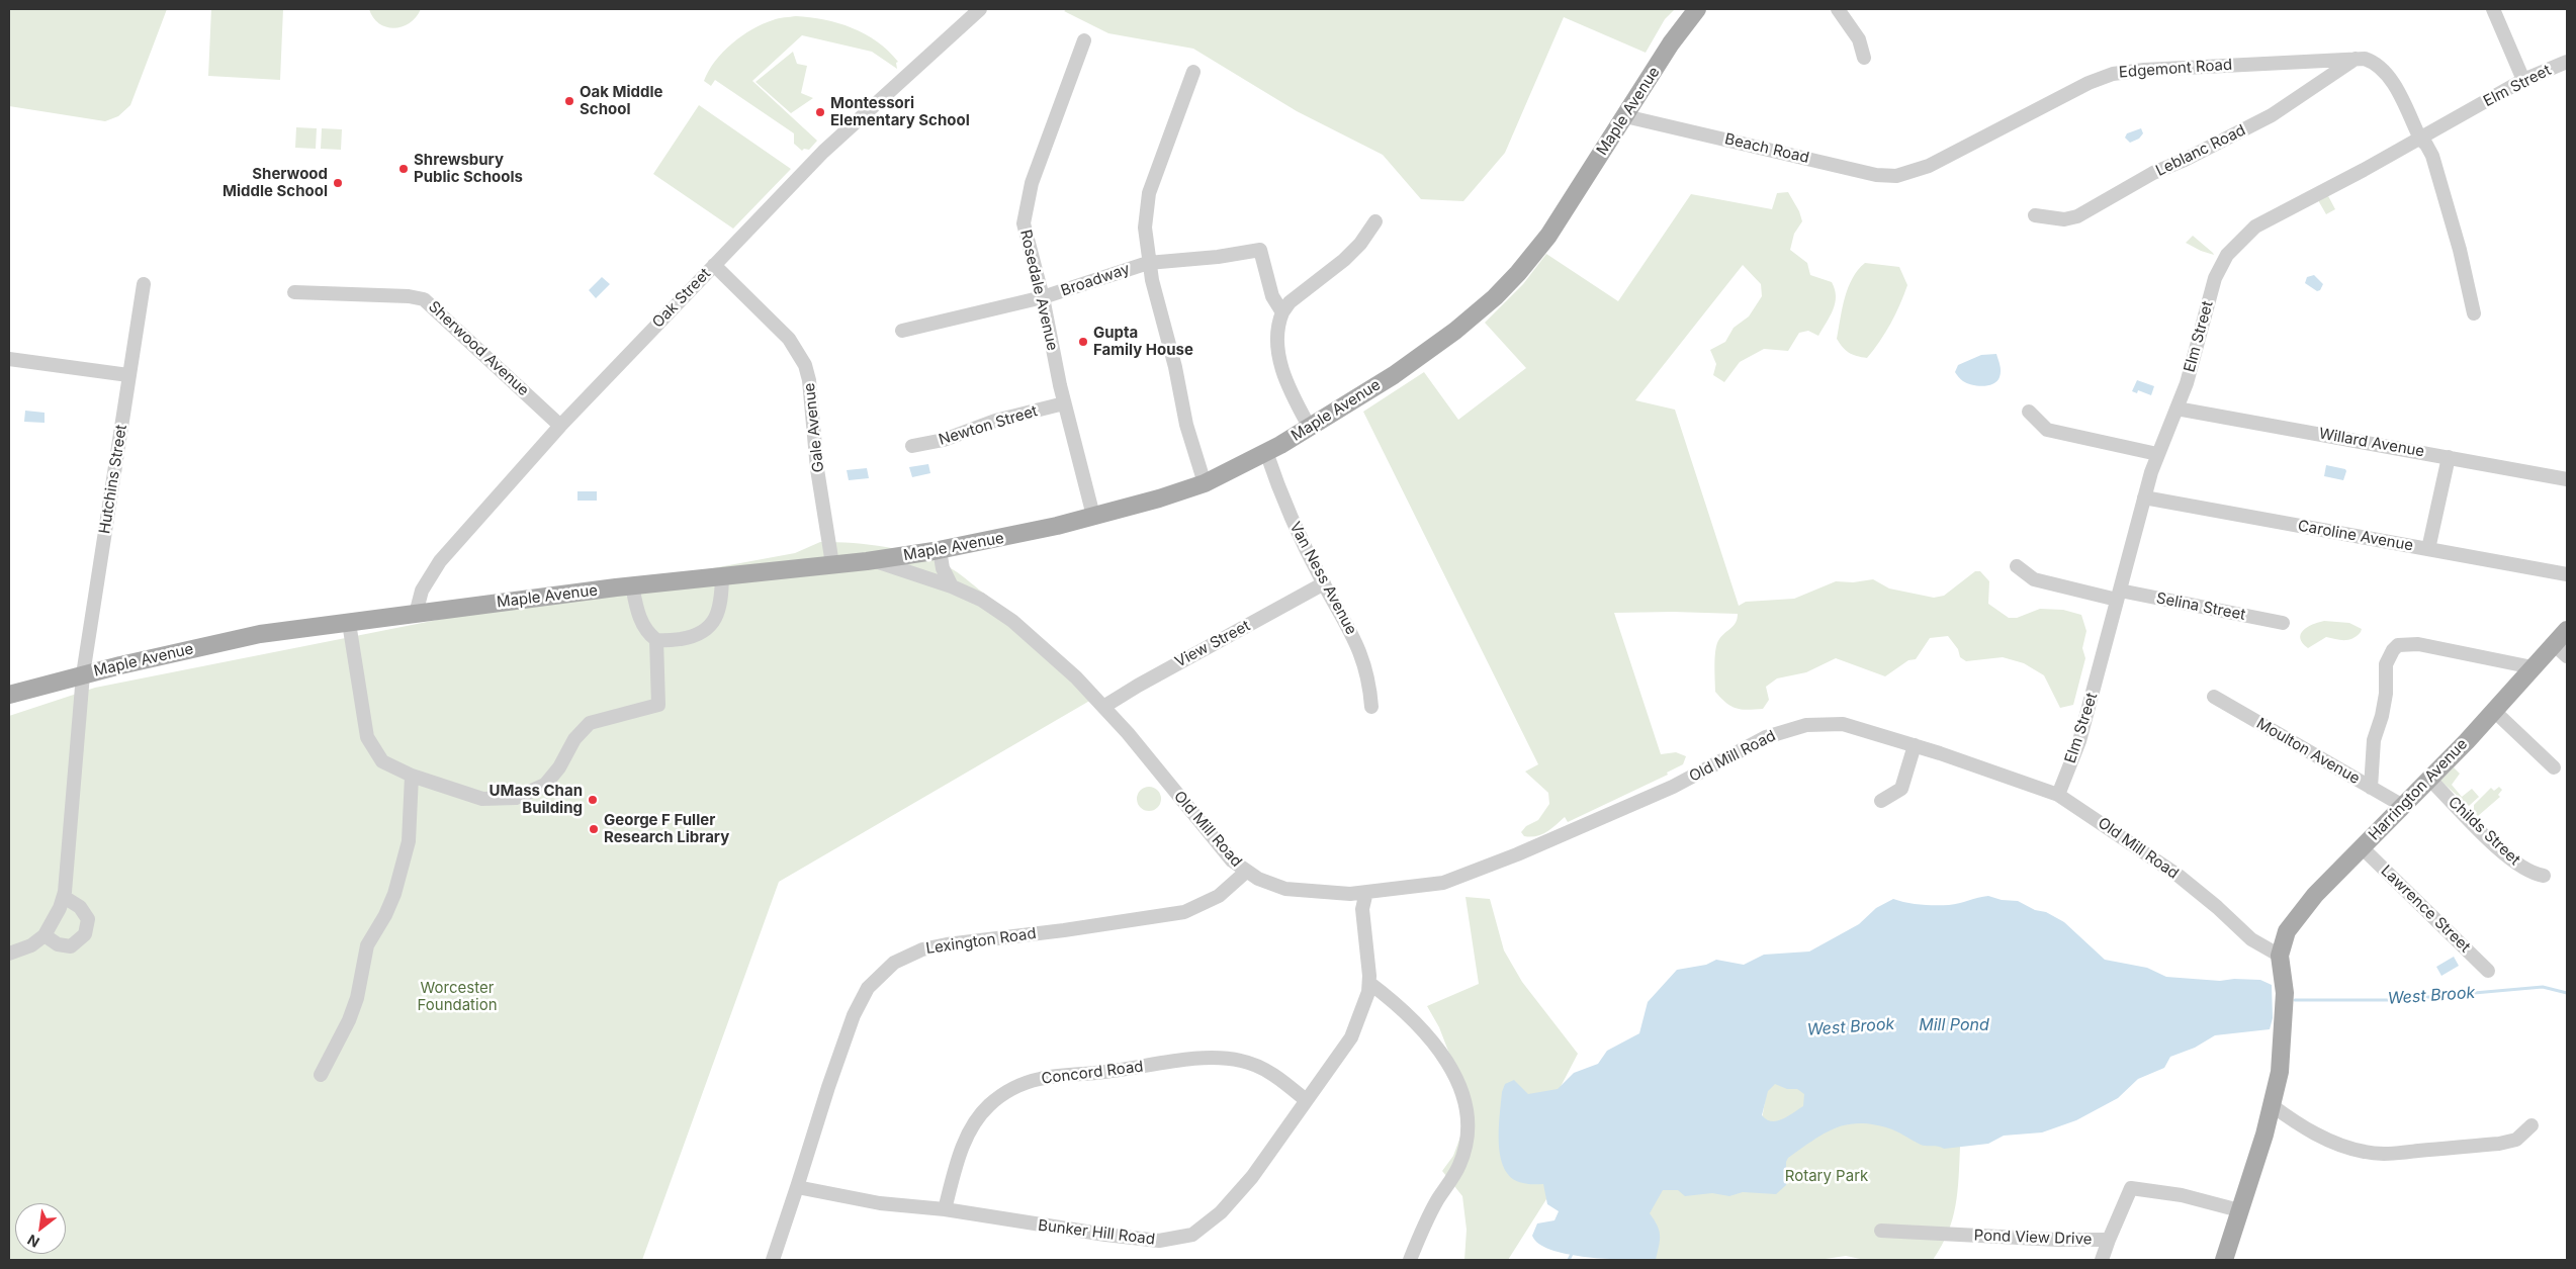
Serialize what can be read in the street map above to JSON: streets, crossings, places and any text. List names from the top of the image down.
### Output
{
  "streets": {
    "main road": ["Maple Avenue", "Harrington Avenue"],
    "street": [
      "Edgemont Road",
      "Elm Street",
      "Beach Road",
      "Leblanc Road",
      "Broadway",
      "Rosedale Avenue",
      "Oak Street",
      "Sherwood Avenue",
      "Newton Street",
      "Gale Avenue",
      "Willard Avenue",
      "Hutchins Street",
      "Caroline Avenue",
      "Van Ness Avenue",
      "Selina Street",
      "View Street",
      "Moulton Avenue",
      "Old Mill Road",
      "Childs Street",
      "Lawrence Street",
      "Lexington Road",
      "Concord Road",
      "Bunker Hill Road",
      "Pond View Drive"
    ]
  },
  "crossings": [
    ["Edgemont Road", "Elm Street"],
    ["Edgemont Road", "Beach Road"],
    ["Edgemont Road", "Leblanc Road"],
    ["Elm Street", "Willard Avenue"],
    ["Elm Street", "Caroline Avenue"],
    ["Elm Street", "Selina Street"],
    ["Elm Street", "Old Mill Road"],
    ["Maple Avenue", "Beach Road"],
    ["Maple Avenue", "Rosedale Avenue"],
    ["Maple Avenue", "Oak Street"],
    ["Maple Avenue", "Gale Avenue"],
    ["Maple Avenue", "Hutchins Street"],
    ["Maple Avenue", "Van Ness Avenue"],
    ["Maple Avenue", "Old Mill Road"],
    ["Broadway", "Rosedale Avenue"],
    ["Rosedale Avenue", "Newton Street"],
    ["Oak Street", "Sherwood Avenue"],
    ["Oak Street", "Gale Avenue"],
    ["Van Ness Avenue", "View Street"],
    ["View Street", "Old Mill Road"],
    ["Moulton Avenue", "Harrington Avenue"],
    ["Old Mill Road", "Harrington Avenue"],
    ["Old Mill Road", "Lexington Road"],
    ["Old Mill Road", "Bunker Hill Road"],
    ["Harrington Avenue", "Childs Street"],
    ["Harrington Avenue", "Lawrence Street"],
    ["Lexington Road", "Bunker Hill Road"],
    ["Concord Road", "Bunker Hill Road"]
  ],
  "water": ["West Brook", "Mill Pond"],
  "parks": ["Worcester Foundation", "Rotary Park"],
  "places": [
    "Oak Middle School",
    "Montessori Elementary School",
    "Shrewsbury Public Schools",
    "Sherwood Middle School",
    "Gupta Family House",
    "UMass Chan Building",
    "George F Fuller Research Library"
  ],
  "north": "bottom left"
}
